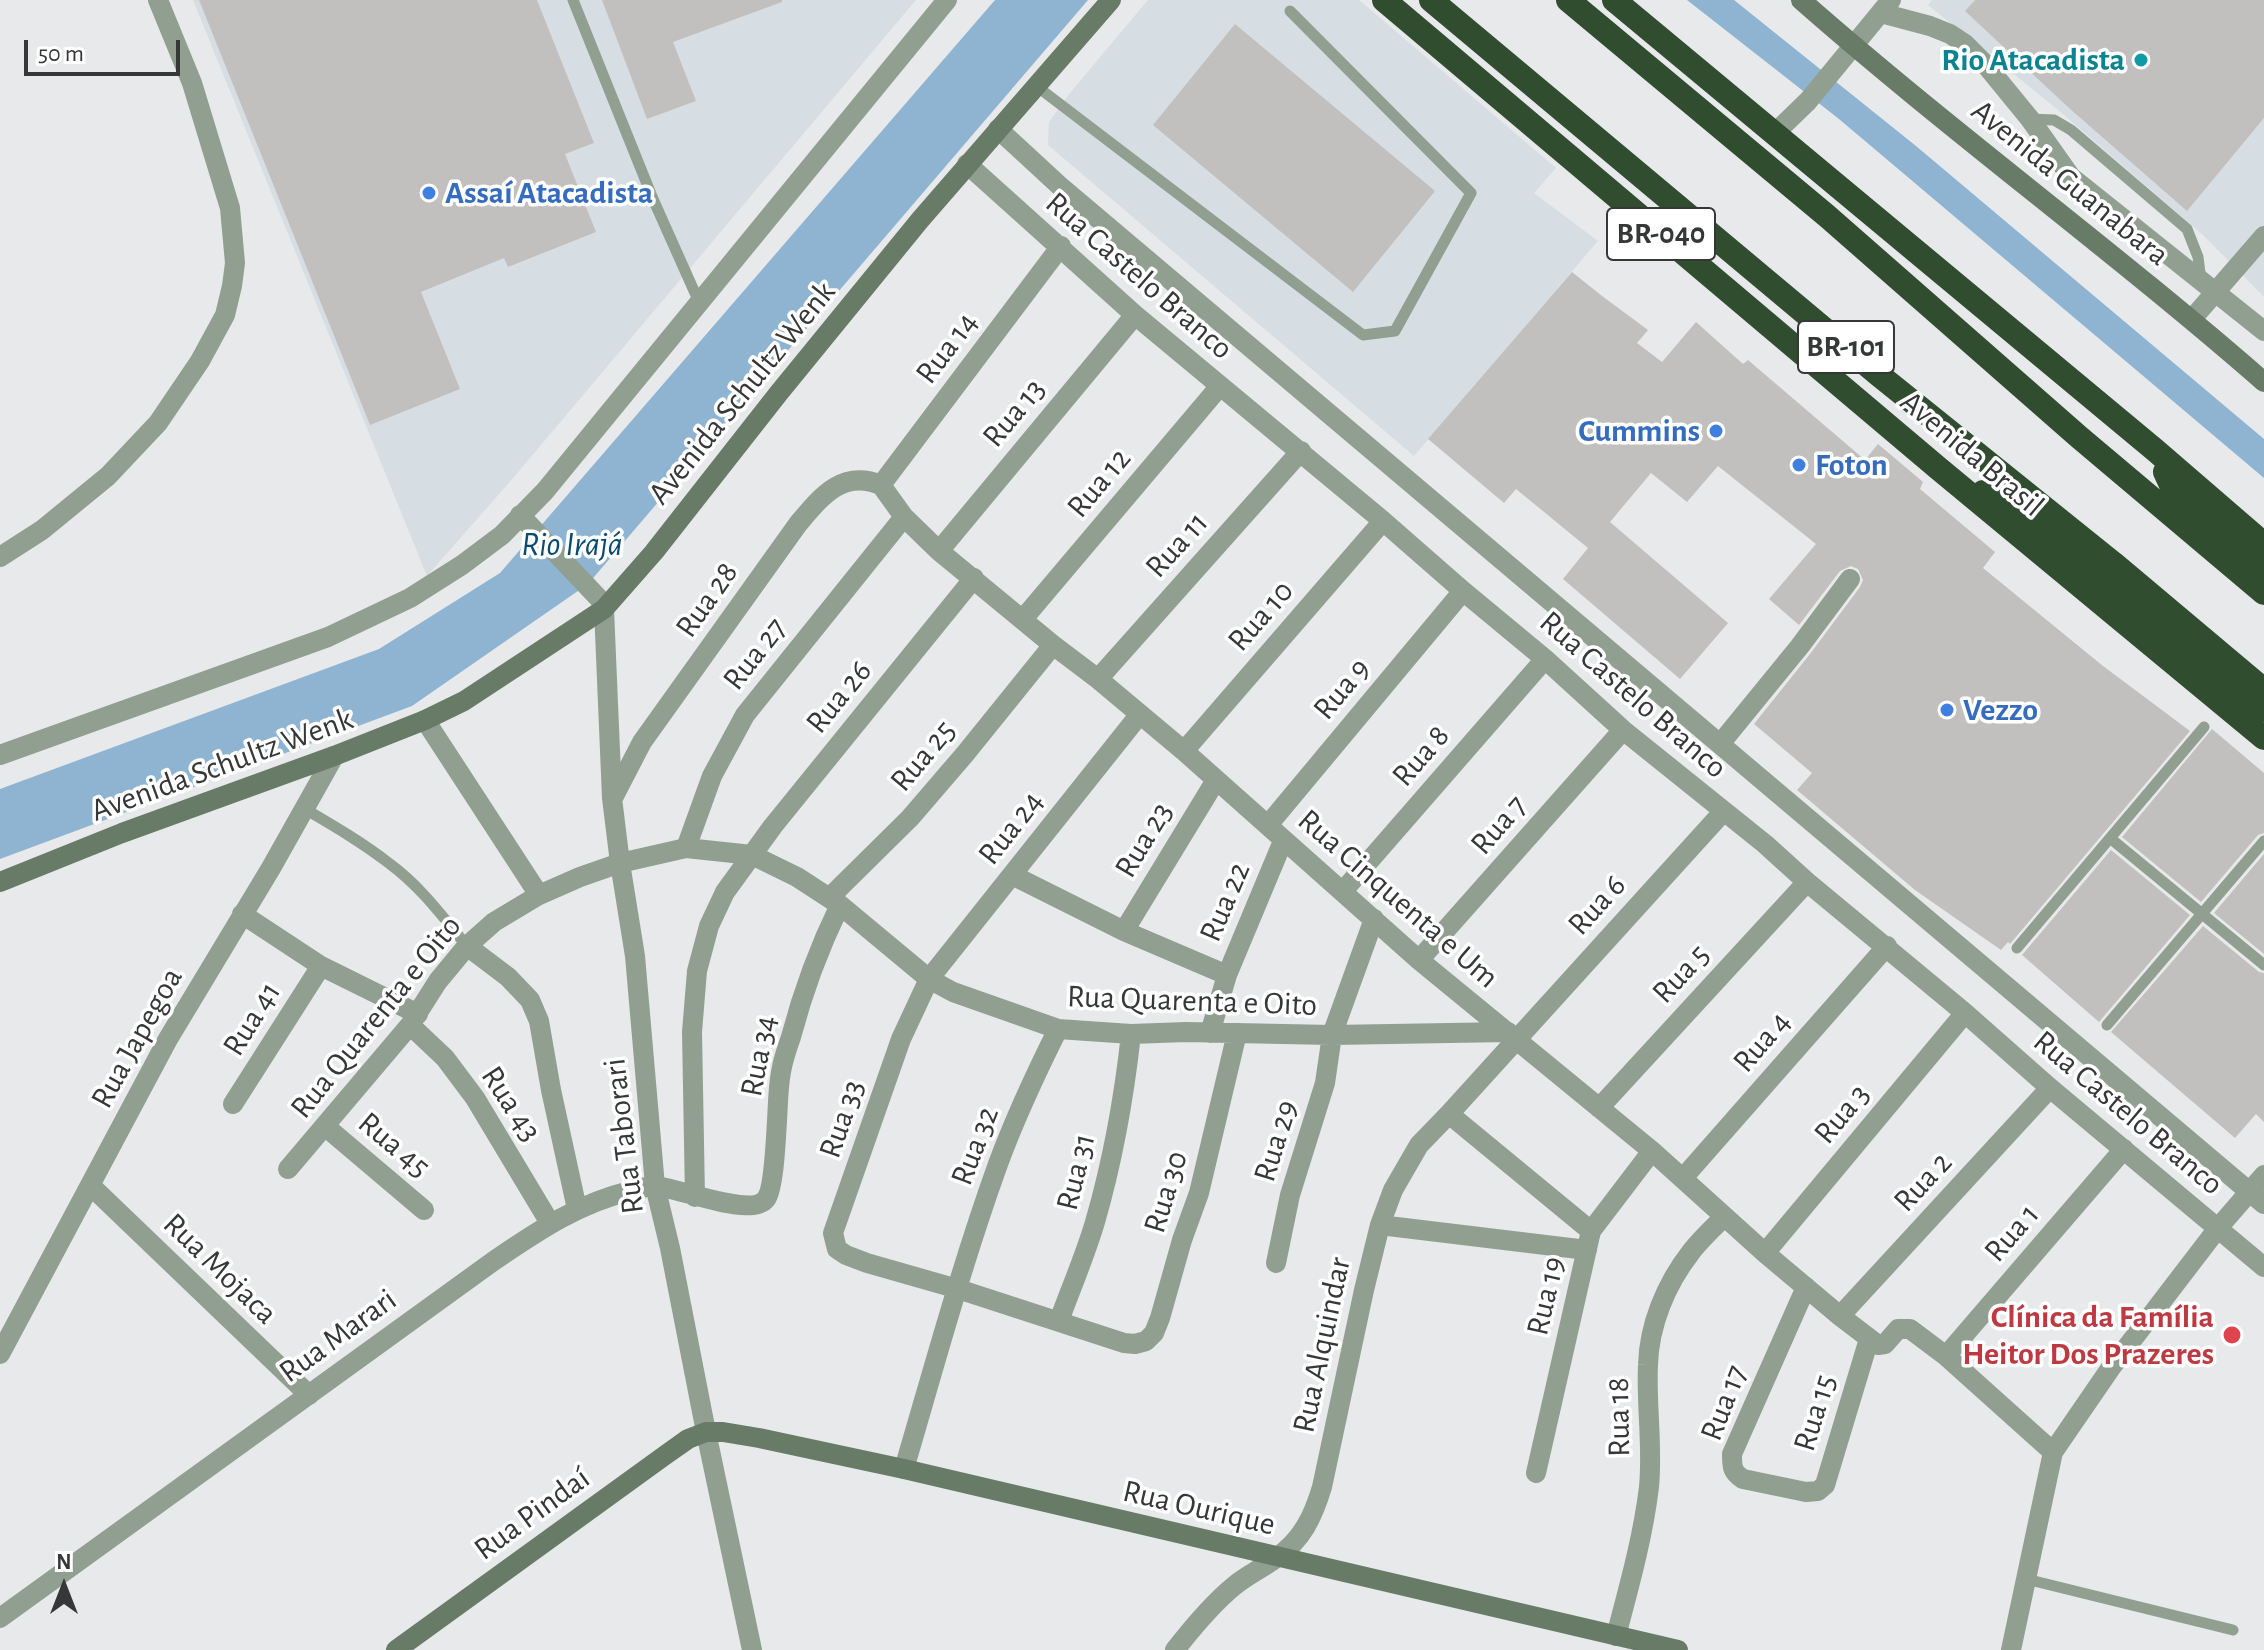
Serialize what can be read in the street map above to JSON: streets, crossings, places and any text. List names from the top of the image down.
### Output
{
  "streets": {
    "highway": ["BR-040", "BR-101", "Avenida Brasil"],
    "street": [
      "Avenida Guanabara",
      "Rua Castelo Branco",
      "Rua 14",
      "Avenida Schultz Wenk",
      "Rua 13",
      "Rua 12",
      "Rua 11",
      "Rua 28",
      "Rua 10",
      "Rua 27",
      "Rua 9",
      "Rua 26",
      "Rua 25",
      "Rua 8",
      "Rua 7",
      "Rua 24",
      "Rua 23",
      "Rua Cinquenta e Um",
      "Rua 22",
      "Rua 6",
      "Rua 5",
      "Rua Quarenta e Oito",
      "Rua 41",
      "Rua Japegoa",
      "Rua 4",
      "Rua 34",
      "Rua 43",
      "Rua 3",
      "Rua 33",
      "Rua Taborari",
      "Rua 29",
      "Rua 45",
      "Rua 32",
      "Rua 31",
      "Rua 2",
      "Rua 30",
      "Rua 1",
      "Rua Mojaca",
      "Rua 19",
      "Rua Marari",
      "Rua Alquindar",
      "Rua 17",
      "Rua 15",
      "Rua 18",
      "Rua Ourique",
      "Rua Pindaí"
    ]
  },
  "crossings": [
    ["BR-040", "Avenida Brasil"],
    ["Rua Castelo Branco", "Rua 14"],
    ["Rua Castelo Branco", "Avenida Schultz Wenk"],
    ["Rua Castelo Branco", "Rua 13"],
    ["Rua Castelo Branco", "Rua 12"],
    ["Rua Castelo Branco", "Rua 11"],
    ["Rua Castelo Branco", "Rua 10"],
    ["Rua Castelo Branco", "Rua 9"],
    ["Rua Castelo Branco", "Rua 8"],
    ["Rua Castelo Branco", "Rua 7"],
    ["Rua Castelo Branco", "Rua 6"],
    ["Rua Castelo Branco", "Rua 5"],
    ["Rua Castelo Branco", "Rua 4"],
    ["Rua Castelo Branco", "Rua 3"],
    ["Rua Castelo Branco", "Rua 2"],
    ["Rua Castelo Branco", "Rua 1"],
    ["Rua 14", "Rua 28"],
    ["Rua 14", "Rua Cinquenta e Um"],
    ["Avenida Schultz Wenk", "Rua Japegoa"],
    ["Avenida Schultz Wenk", "Rua Taborari"],
    ["Rua 13", "Rua Cinquenta e Um"],
    ["Rua 12", "Rua Cinquenta e Um"],
    ["Rua 11", "Rua Cinquenta e Um"],
    ["Rua 28", "Rua Cinquenta e Um"],
    ["Rua 28", "Rua Taborari"],
    ["Rua 10", "Rua Cinquenta e Um"],
    ["Rua 27", "Rua Cinquenta e Um"],
    ["Rua 27", "Rua Quarenta e Oito"],
    ["Rua 9", "Rua Cinquenta e Um"],
    ["Rua 26", "Rua Cinquenta e Um"],
    ["Rua 26", "Rua Quarenta e Oito"],
    ["Rua 26", "Rua Marari"],
    ["Rua 25", "Rua Cinquenta e Um"],
    ["Rua 25", "Rua Quarenta e Oito"],
    ["Rua 25", "Rua 34"],
    ["Rua 8", "Rua Cinquenta e Um"],
    ["Rua 7", "Rua Cinquenta e Um"],
    ["Rua 24", "Rua Cinquenta e Um"],
    ["Rua 24", "Rua Quarenta e Oito"],
    ["Rua 24", "Rua 33"],
    ["Rua 23", "Rua Cinquenta e Um"],
    ["Rua Cinquenta e Um", "Rua 22"],
    ["Rua Cinquenta e Um", "Rua 6"],
    ["Rua Cinquenta e Um", "Rua 5"],
    ["Rua Cinquenta e Um", "Rua Quarenta e Oito"],
    ["Rua Cinquenta e Um", "Rua 4"],
    ["Rua Cinquenta e Um", "Rua 3"],
    ["Rua Cinquenta e Um", "Rua 29"],
    ["Rua Cinquenta e Um", "Rua 2"],
    ["Rua Cinquenta e Um", "Rua 19"],
    ["Rua Cinquenta e Um", "Rua Alquindar"],
    ["Rua Cinquenta e Um", "Rua 17"],
    ["Rua Cinquenta e Um", "Rua 15"],
    ["Rua Cinquenta e Um", "Rua 18"],
    ["Rua 22", "Rua Quarenta e Oito"],
    ["Rua 6", "Rua Quarenta e Oito"],
    ["Rua 6", "Rua Alquindar"],
    ["Rua Quarenta e Oito", "Rua 34"],
    ["Rua Quarenta e Oito", "Rua 43"],
    ["Rua Quarenta e Oito", "Rua 33"],
    ["Rua Quarenta e Oito", "Rua Taborari"],
    ["Rua Quarenta e Oito", "Rua 29"],
    ["Rua Quarenta e Oito", "Rua 45"],
    ["Rua Quarenta e Oito", "Rua 32"],
    ["Rua Quarenta e Oito", "Rua 31"],
    ["Rua Quarenta e Oito", "Rua 30"],
    ["Rua Quarenta e Oito", "Rua Alquindar"],
    ["Rua 41", "Rua 43"],
    ["Rua Japegoa", "Rua 43"],
    ["Rua Japegoa", "Rua Mojaca"],
    ["Rua 34", "Rua Marari"],
    ["Rua 43", "Rua Marari"],
    ["Rua 33", "Rua 32"],
    ["Rua Taborari", "Rua Marari"],
    ["Rua Taborari", "Rua Ourique"],
    ["Rua Taborari", "Rua Pindaí"],
    ["Rua 32", "Rua Ourique"],
    ["Rua 31", "Rua 30"],
    ["Rua Mojaca", "Rua Marari"],
    ["Rua Alquindar", "Rua Ourique"],
    ["Rua 17", "Rua 15"],
    ["Rua 18", "Rua Ourique"],
    ["Rua Ourique", "Rua Pindaí"]
  ],
  "water": ["Rio Irajá"],
  "places": [
    "Rio Atacadista",
    "Assaí Atacadista",
    "Cummins",
    "Foton",
    "Vezzo",
    "Clínica da Família Heitor Dos Prazeres"
  ],
  "scale_bar": "50 m",
  "north": "top"
}
